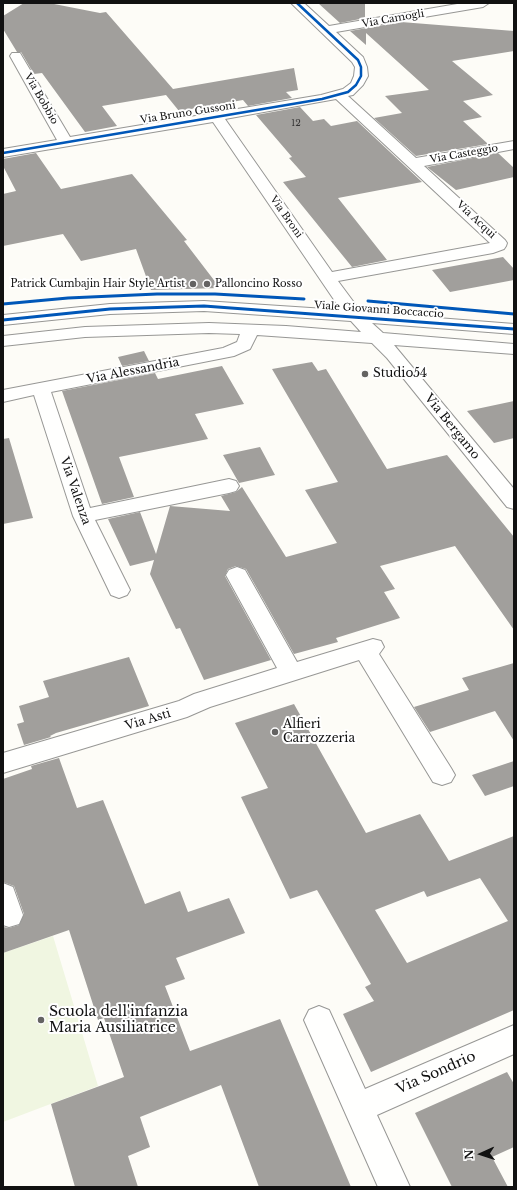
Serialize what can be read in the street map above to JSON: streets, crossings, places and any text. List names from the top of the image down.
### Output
{
  "streets": {
    "street": [
      "Via Camogli",
      "Via Bobbio",
      "Via Bruno Gussoni",
      "Via Casteggio",
      "Via Broni",
      "Via Acqui",
      "Viale Giovanni Boccaccio",
      "Via Alessandria",
      "Via Bergamo",
      "Via Valenza",
      "Via Asti",
      "Via Sondrio"
    ]
  },
  "crossings": [
    ["Via Camogli", "Via Bruno Gussoni"],
    ["Via Bobbio", "Via Bruno Gussoni"],
    ["Via Bruno Gussoni", "Via Broni"],
    ["Via Bruno Gussoni", "Via Acqui"],
    ["Via Casteggio", "Via Acqui"],
    ["Via Broni", "Via Acqui"],
    ["Via Broni", "Viale Giovanni Boccaccio"],
    ["Via Broni", "Via Bergamo"],
    ["Viale Giovanni Boccaccio", "Via Bergamo"],
    ["Via Alessandria", "Via Valenza"]
  ],
  "places": [
    "Patrick Cumbajin Hair Style Artist",
    "Palloncino Rosso",
    "Studio54",
    "Alfieri Carrozzeria",
    "Scuola dell'infanzia Maria Ausiliatrice"
  ],
  "house_numbers": ["12"],
  "north": "left"
}
